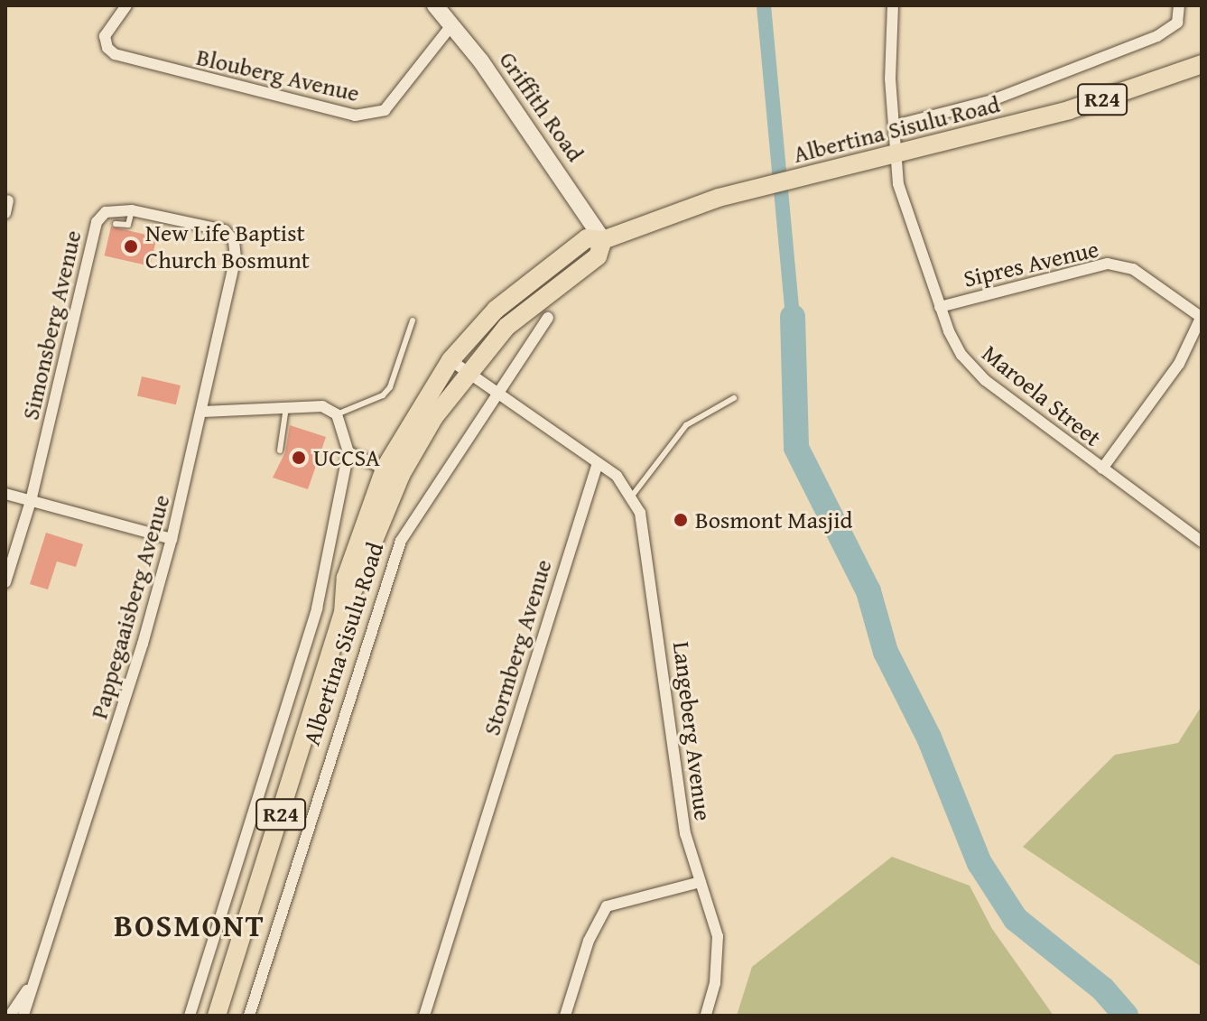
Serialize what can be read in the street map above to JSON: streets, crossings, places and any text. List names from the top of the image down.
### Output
{
  "streets": {
    "main road": ["R24", "Albertina Sisulu Road"],
    "street": [
      "Blouberg Avenue",
      "Griffith Road",
      "Sipres Avenue",
      "Simonsberg Avenue",
      "Maroela Street",
      "Pappegaaisberg Avenue",
      "Stormberg Avenue",
      "Langeberg Avenue"
    ]
  },
  "crossings": [
    ["Blouberg Avenue", "Griffith Road"],
    ["Griffith Road", "Albertina Sisulu Road"],
    ["Albertina Sisulu Road", "Maroela Street"],
    ["Sipres Avenue", "Maroela Street"],
    ["Simonsberg Avenue", "Pappegaaisberg Avenue"]
  ],
  "districts": ["BOSMONT"],
  "places": ["New Life Baptist Church Bosmunt", "UCCSA", "Bosmont Masjid"]
}
